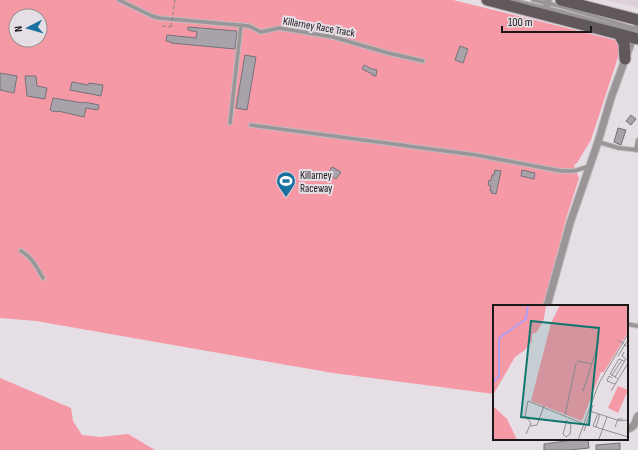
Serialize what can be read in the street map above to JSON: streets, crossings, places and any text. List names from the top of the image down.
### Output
{
  "streets": {
    "lane": ["Killarney Race Track"]
  },
  "places": {
    "sports": ["Killarney Raceway"]
  },
  "scale_bar": "100 m",
  "north": "left"
}
